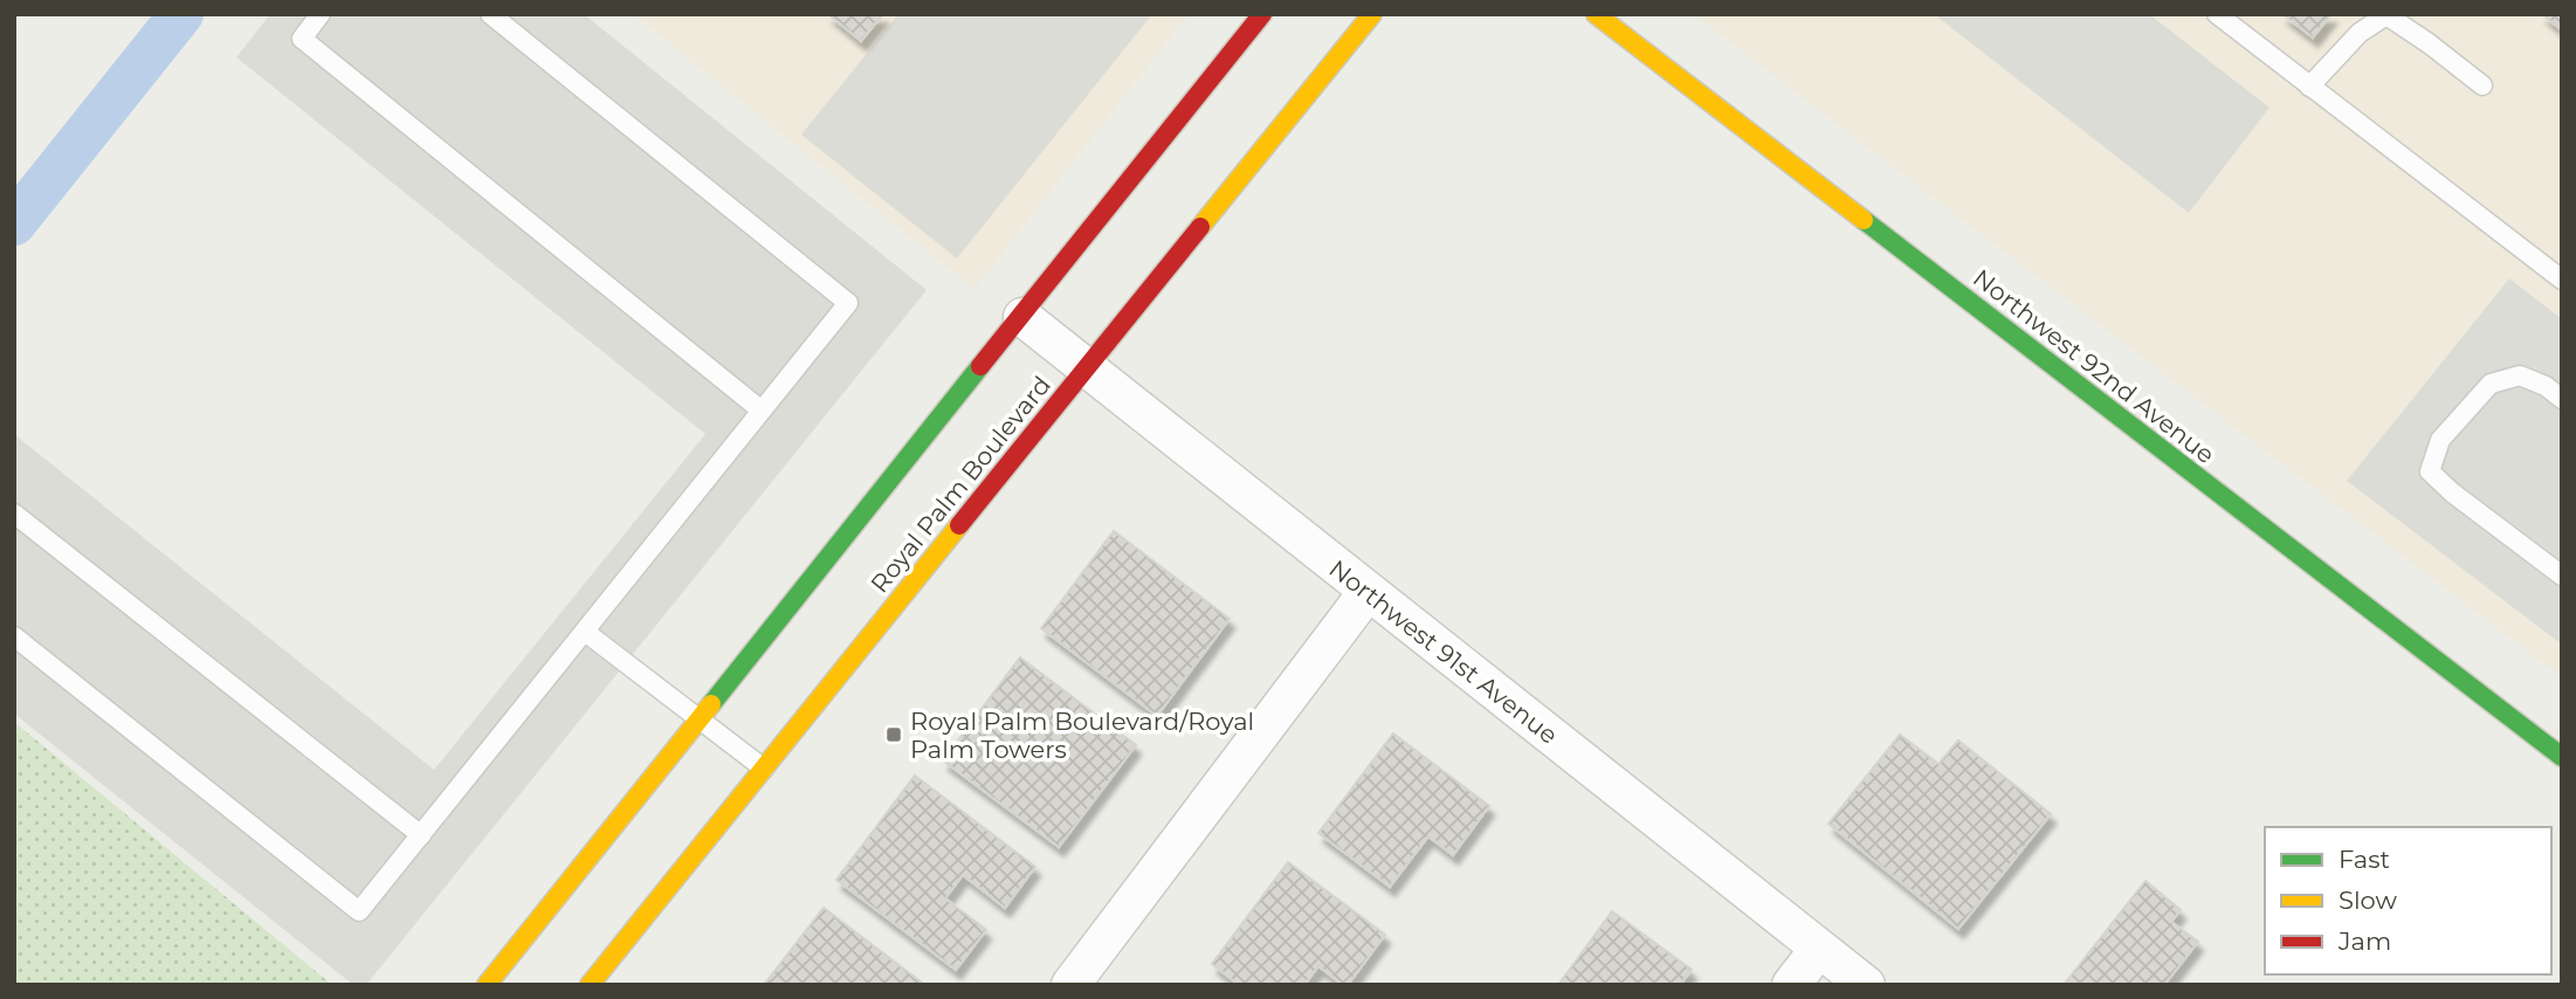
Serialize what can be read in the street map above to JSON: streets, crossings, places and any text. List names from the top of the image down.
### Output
{
  "streets": {
    "main road": ["Northwest 92nd Avenue", "Royal Palm Boulevard"],
    "street": ["Northwest 91st Avenue"]
  },
  "crossings": [
    ["Royal Palm Boulevard", "Northwest 91st Avenue"]
  ],
  "places": {
    "transit": ["Royal Palm Boulevard/Royal Palm Towers"]
  },
  "legend": ["Fast", "Slow", "Jam"]
}
